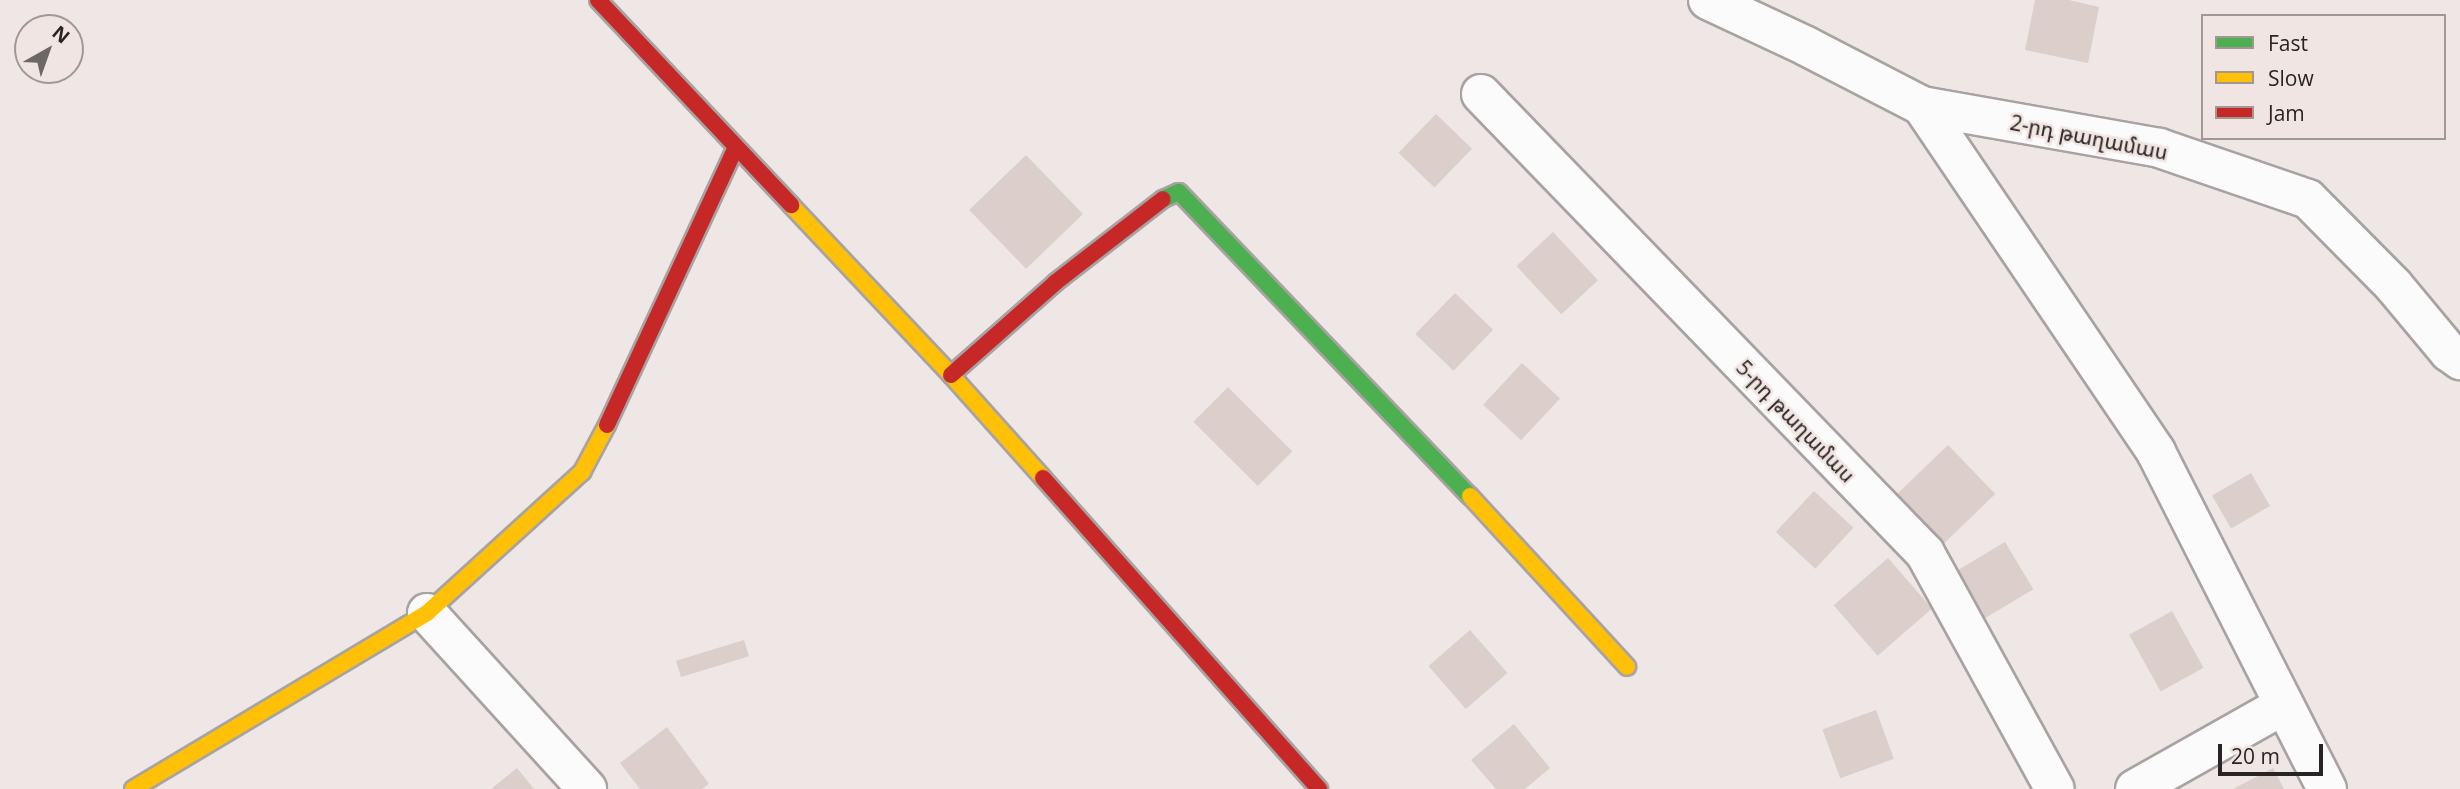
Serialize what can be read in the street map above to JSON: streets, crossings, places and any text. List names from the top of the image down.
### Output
{
  "streets": {
    "street": ["2-րդ թաղամաս", "5-րդ թաղամաս"]
  },
  "legend": ["Fast", "Slow", "Jam"],
  "scale_bar": "20 m",
  "north": "top right"
}
